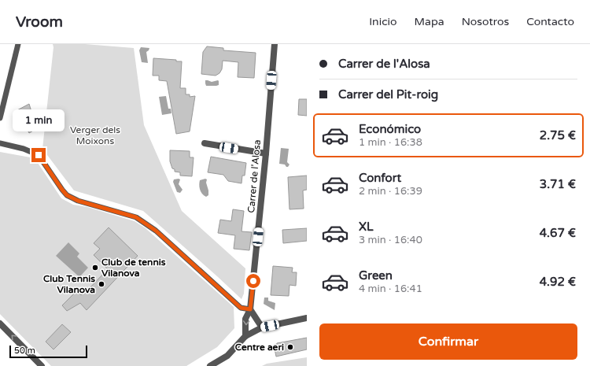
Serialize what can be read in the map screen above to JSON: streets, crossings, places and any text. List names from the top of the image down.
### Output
{
  "streets": {
    "street": ["Carrer de l'Alosa"]
  },
  "parks": ["Verger dels Moixons"],
  "places": ["Club de tennis Vilanova", "Club Tennis Vilanova", "Centre aeri"],
  "scale_bar": "50 m",
  "page": {
    "header": "Vroom",
    "nav": [
      "Inicio",
      "Mapa",
      "Nosotros",
      "Contacto"
    ],
    "banner": ["Carrer de l'Alosa", "Carrer del Pit-roig"],
    "bubble": "1 min",
    "list": [
      {
        "name": "Económico",
        "note": "1 min · 16:38",
        "value": "2.75 €"
      },
      {
        "name": "Confort",
        "note": "2 min · 16:39",
        "value": "3.71 €"
      },
      {
        "name": "XL",
        "note": "3 min · 16:40",
        "value": "4.67 €"
      },
      {
        "name": "Green",
        "note": "4 min · 16:41",
        "value": "4.92 €"
      }
    ],
    "buttons": "Confirmar",
    "scale": "50 m"
  }
}
